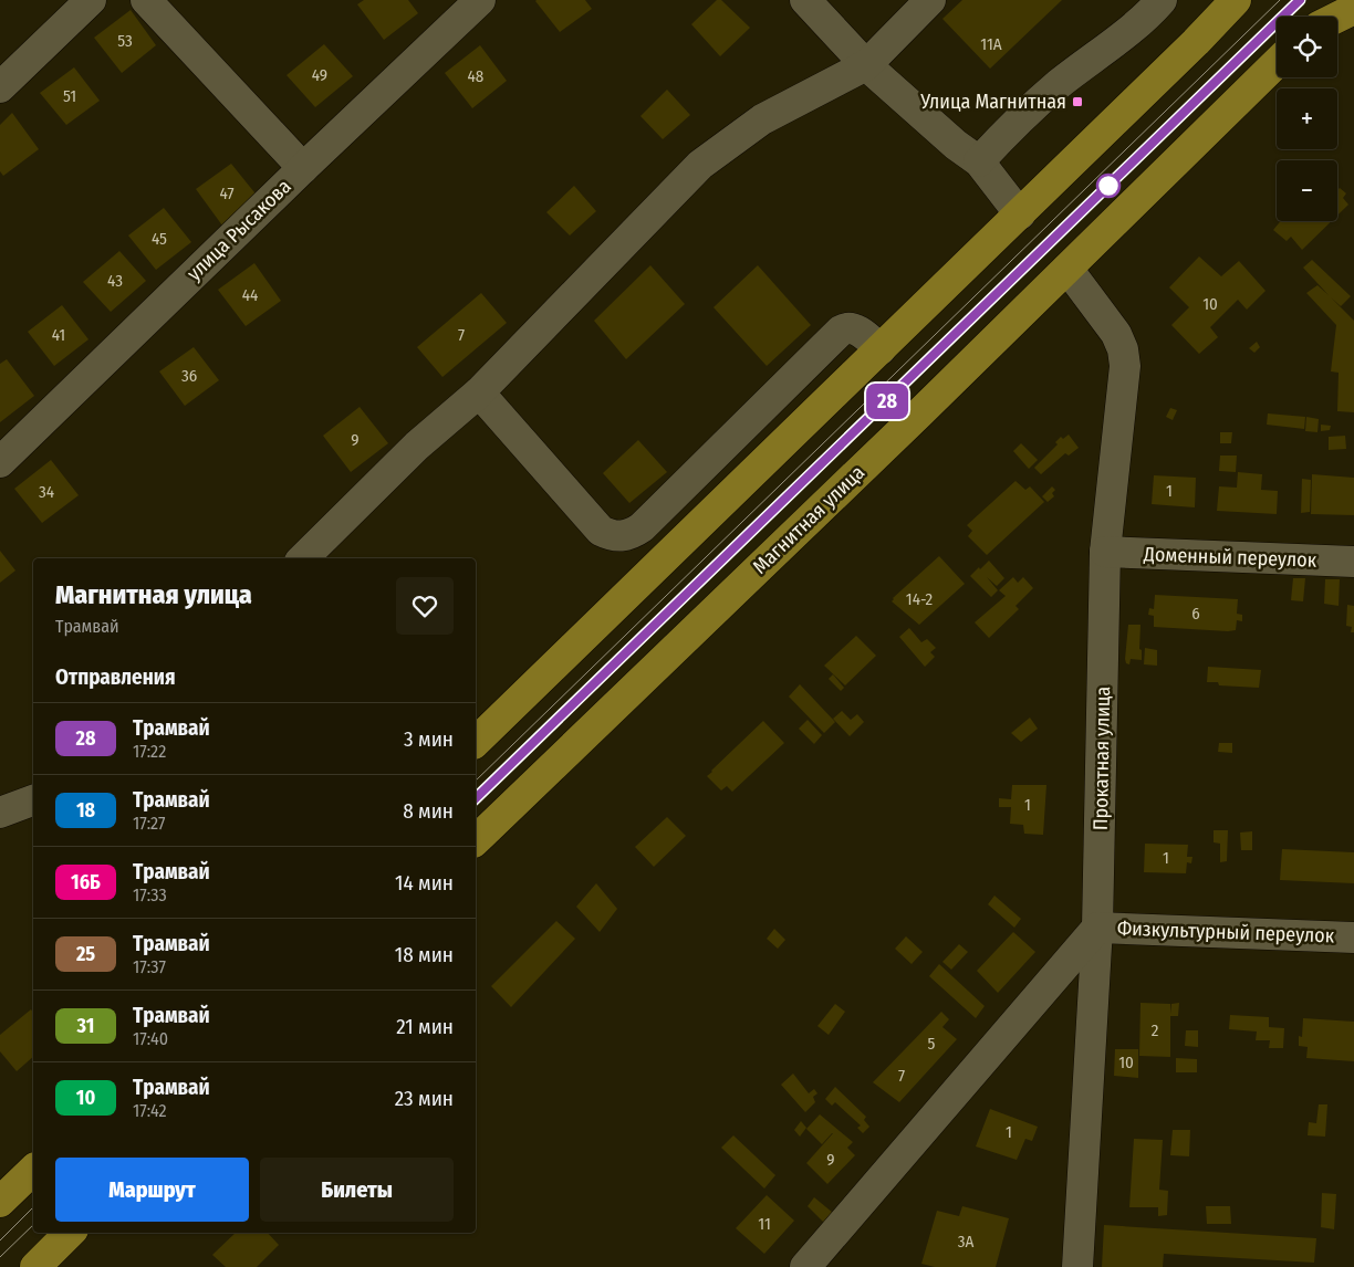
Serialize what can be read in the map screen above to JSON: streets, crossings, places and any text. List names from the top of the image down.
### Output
{
  "streets": {
    "main road": ["Магнитная улица"],
    "street": [
      "улица Рысакова",
      "Доменный переулок",
      "Прокатная улица",
      "Физкультурный переулок"
    ]
  },
  "crossings": [
    ["Магнитная улица", "Прокатная улица"],
    ["Доменный переулок", "Прокатная улица"],
    ["Прокатная улица", "Физкультурный переулок"]
  ],
  "places": {
    "transit": ["Улица Магнитная"]
  },
  "lines": ["tram line 28"],
  "house_numbers": [
    "53",
    "11А",
    "49",
    "48",
    "51",
    "47",
    "45",
    "43",
    "44",
    "10",
    "41",
    "7",
    "36",
    "9",
    "1",
    "34",
    "14-2",
    "6",
    "1",
    "1",
    "2",
    "5",
    "10",
    "7",
    "1",
    "9",
    "11",
    "3А"
  ],
  "page": {
    "on_map": "28",
    "map_buttons": ["+", "−"],
    "heading": [
      ["Магнитная улица", "Трамвай"],
      "Отправления"
    ],
    "list": [
      {
        "mark": "28",
        "name": "Трамвай",
        "note": "17:22",
        "value": "3 мин"
      },
      {
        "mark": "18",
        "name": "Трамвай",
        "note": "17:27",
        "value": "8 мин"
      },
      {
        "mark": "16Б",
        "name": "Трамвай",
        "note": "17:33",
        "value": "14 мин"
      },
      {
        "mark": "25",
        "name": "Трамвай",
        "note": "17:37",
        "value": "18 мин"
      },
      {
        "mark": "31",
        "name": "Трамвай",
        "note": "17:40",
        "value": "21 мин"
      },
      {
        "mark": "10",
        "name": "Трамвай",
        "note": "17:42",
        "value": "23 мин"
      }
    ],
    "buttons": ["Маршрут", "Билеты"]
  }
}
